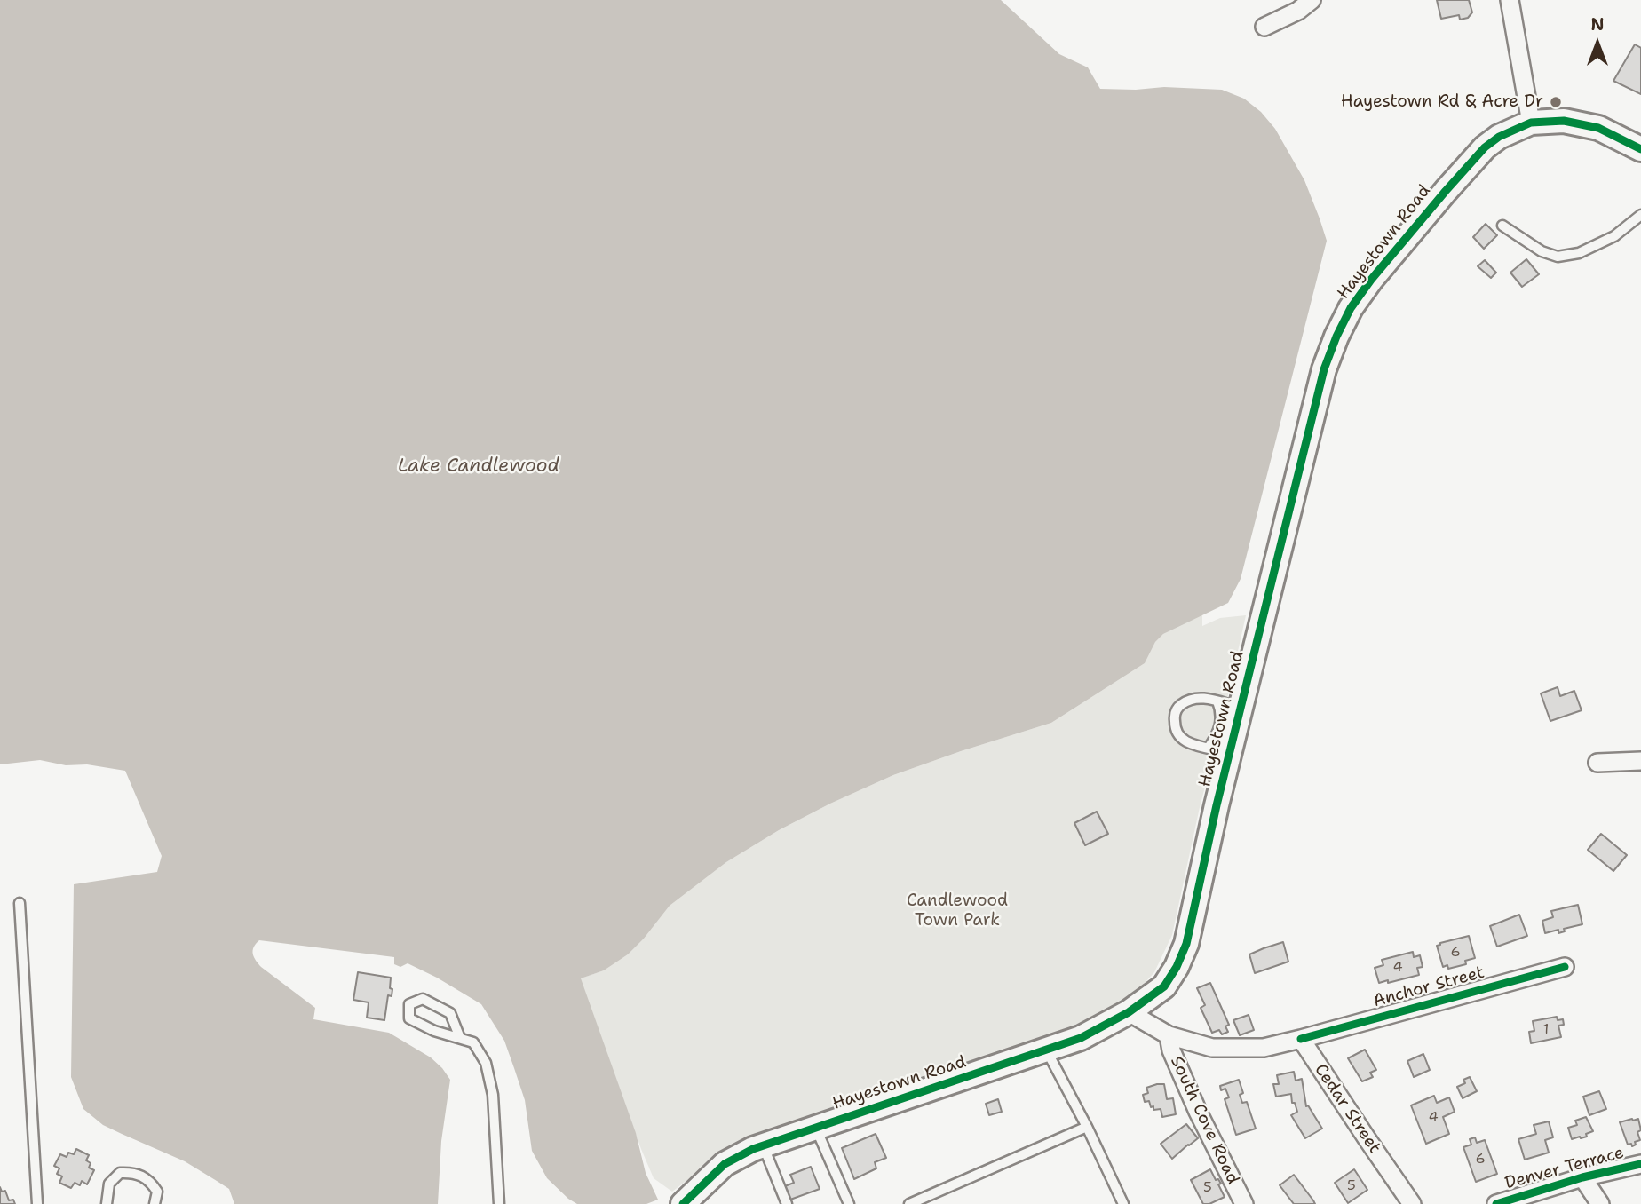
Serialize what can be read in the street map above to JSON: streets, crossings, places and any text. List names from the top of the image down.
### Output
{
  "streets": {
    "street": [
      "Hayestown Road",
      "Anchor Street",
      "Cedar Street",
      "South Cove Road",
      "Denver Terrace"
    ]
  },
  "crossings": [
    ["Anchor Street", "Cedar Street"]
  ],
  "water": ["Lake Candlewood"],
  "parks": ["Candlewood Town Park"],
  "places": ["Hayestown Rd & Acre Dr"],
  "house_numbers": [
    "6",
    "4",
    "1",
    "4",
    "6",
    "5",
    "5"
  ],
  "north": "top"
}
